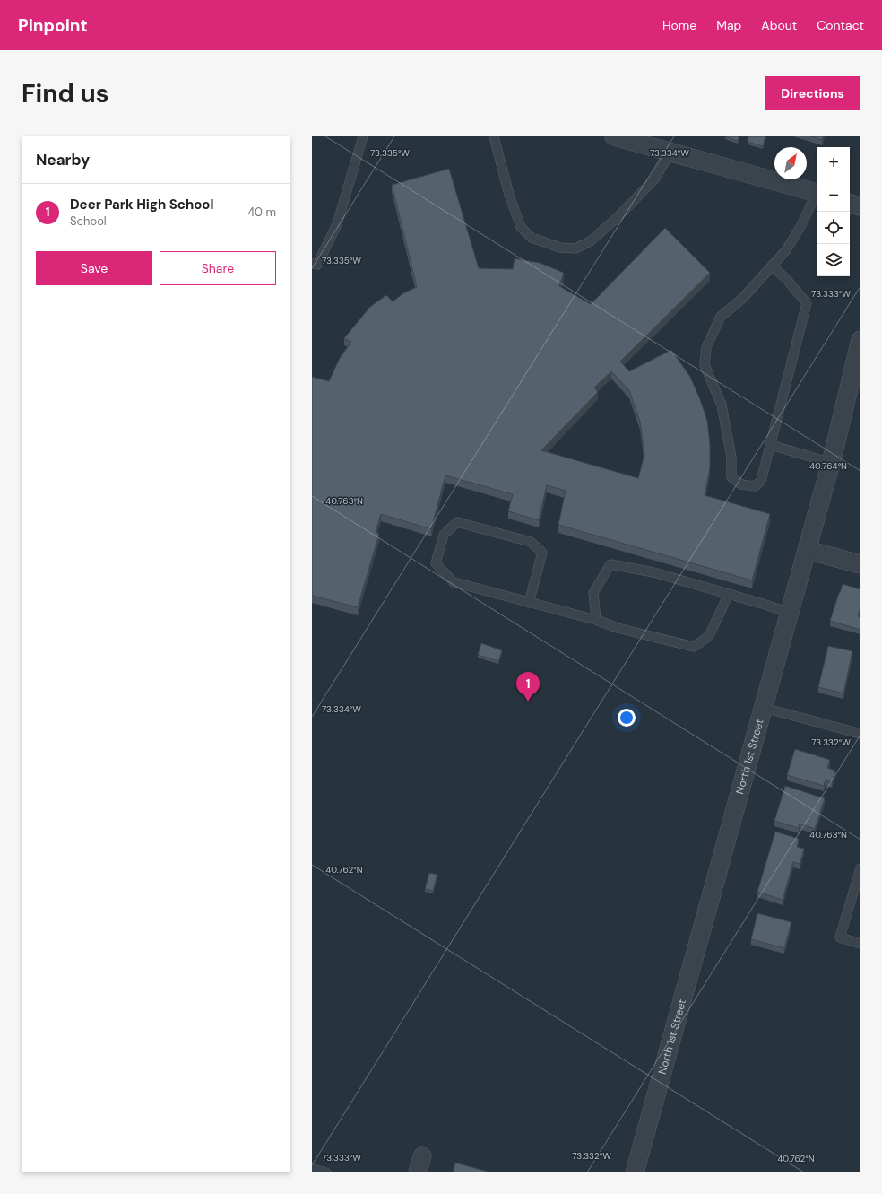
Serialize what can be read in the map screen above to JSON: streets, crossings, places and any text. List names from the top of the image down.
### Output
{
  "streets": {
    "street": ["North 1st Street"]
  },
  "north": "top right",
  "page": {
    "header": "Pinpoint",
    "nav": [
      "Home",
      "Map",
      "About",
      "Contact"
    ],
    "buttons": [
      "Directions",
      ["Save", "Share"]
    ],
    "title": "Find us",
    "heading": "Nearby",
    "map_buttons": ["+", "−"],
    "list": [
      {
        "mark": "1",
        "name": "Deer Park High School",
        "note": "School",
        "value": "40 m"
      }
    ],
    "pins": "1"
  },
  "coordinates": [
    "73.335°W",
    "73.334°W",
    "73.333°W",
    "40.764°N",
    "40.763°N",
    "73.332°W",
    "40.762°N"
  ]
}
